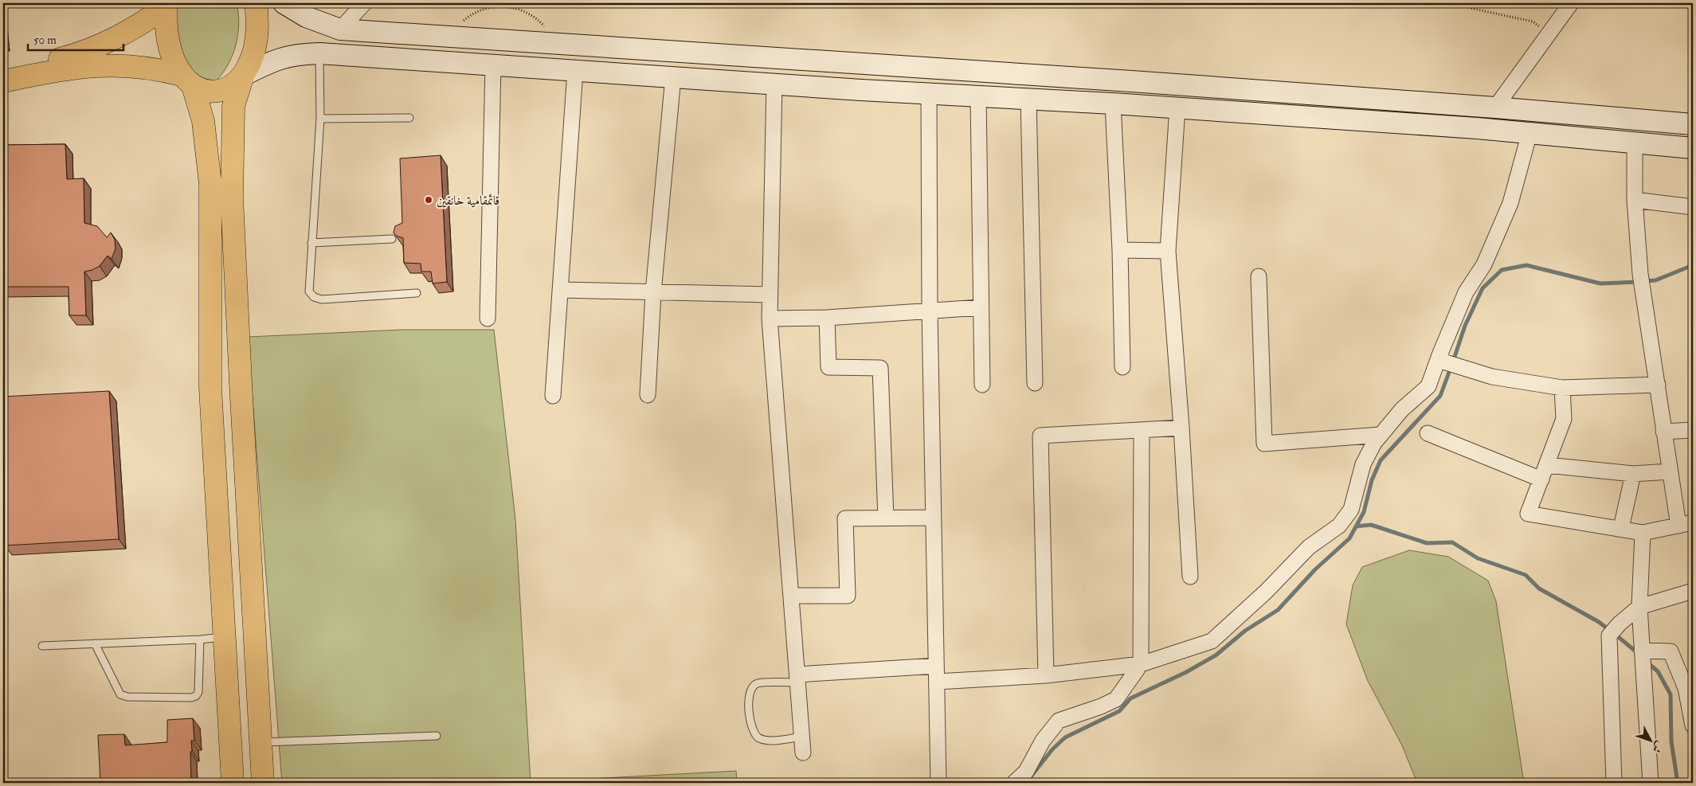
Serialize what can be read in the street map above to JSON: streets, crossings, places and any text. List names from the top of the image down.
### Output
{
  "places": ["قائمقامية خانقين"],
  "scale_bar": "50 m",
  "north": "bottom right"
}
